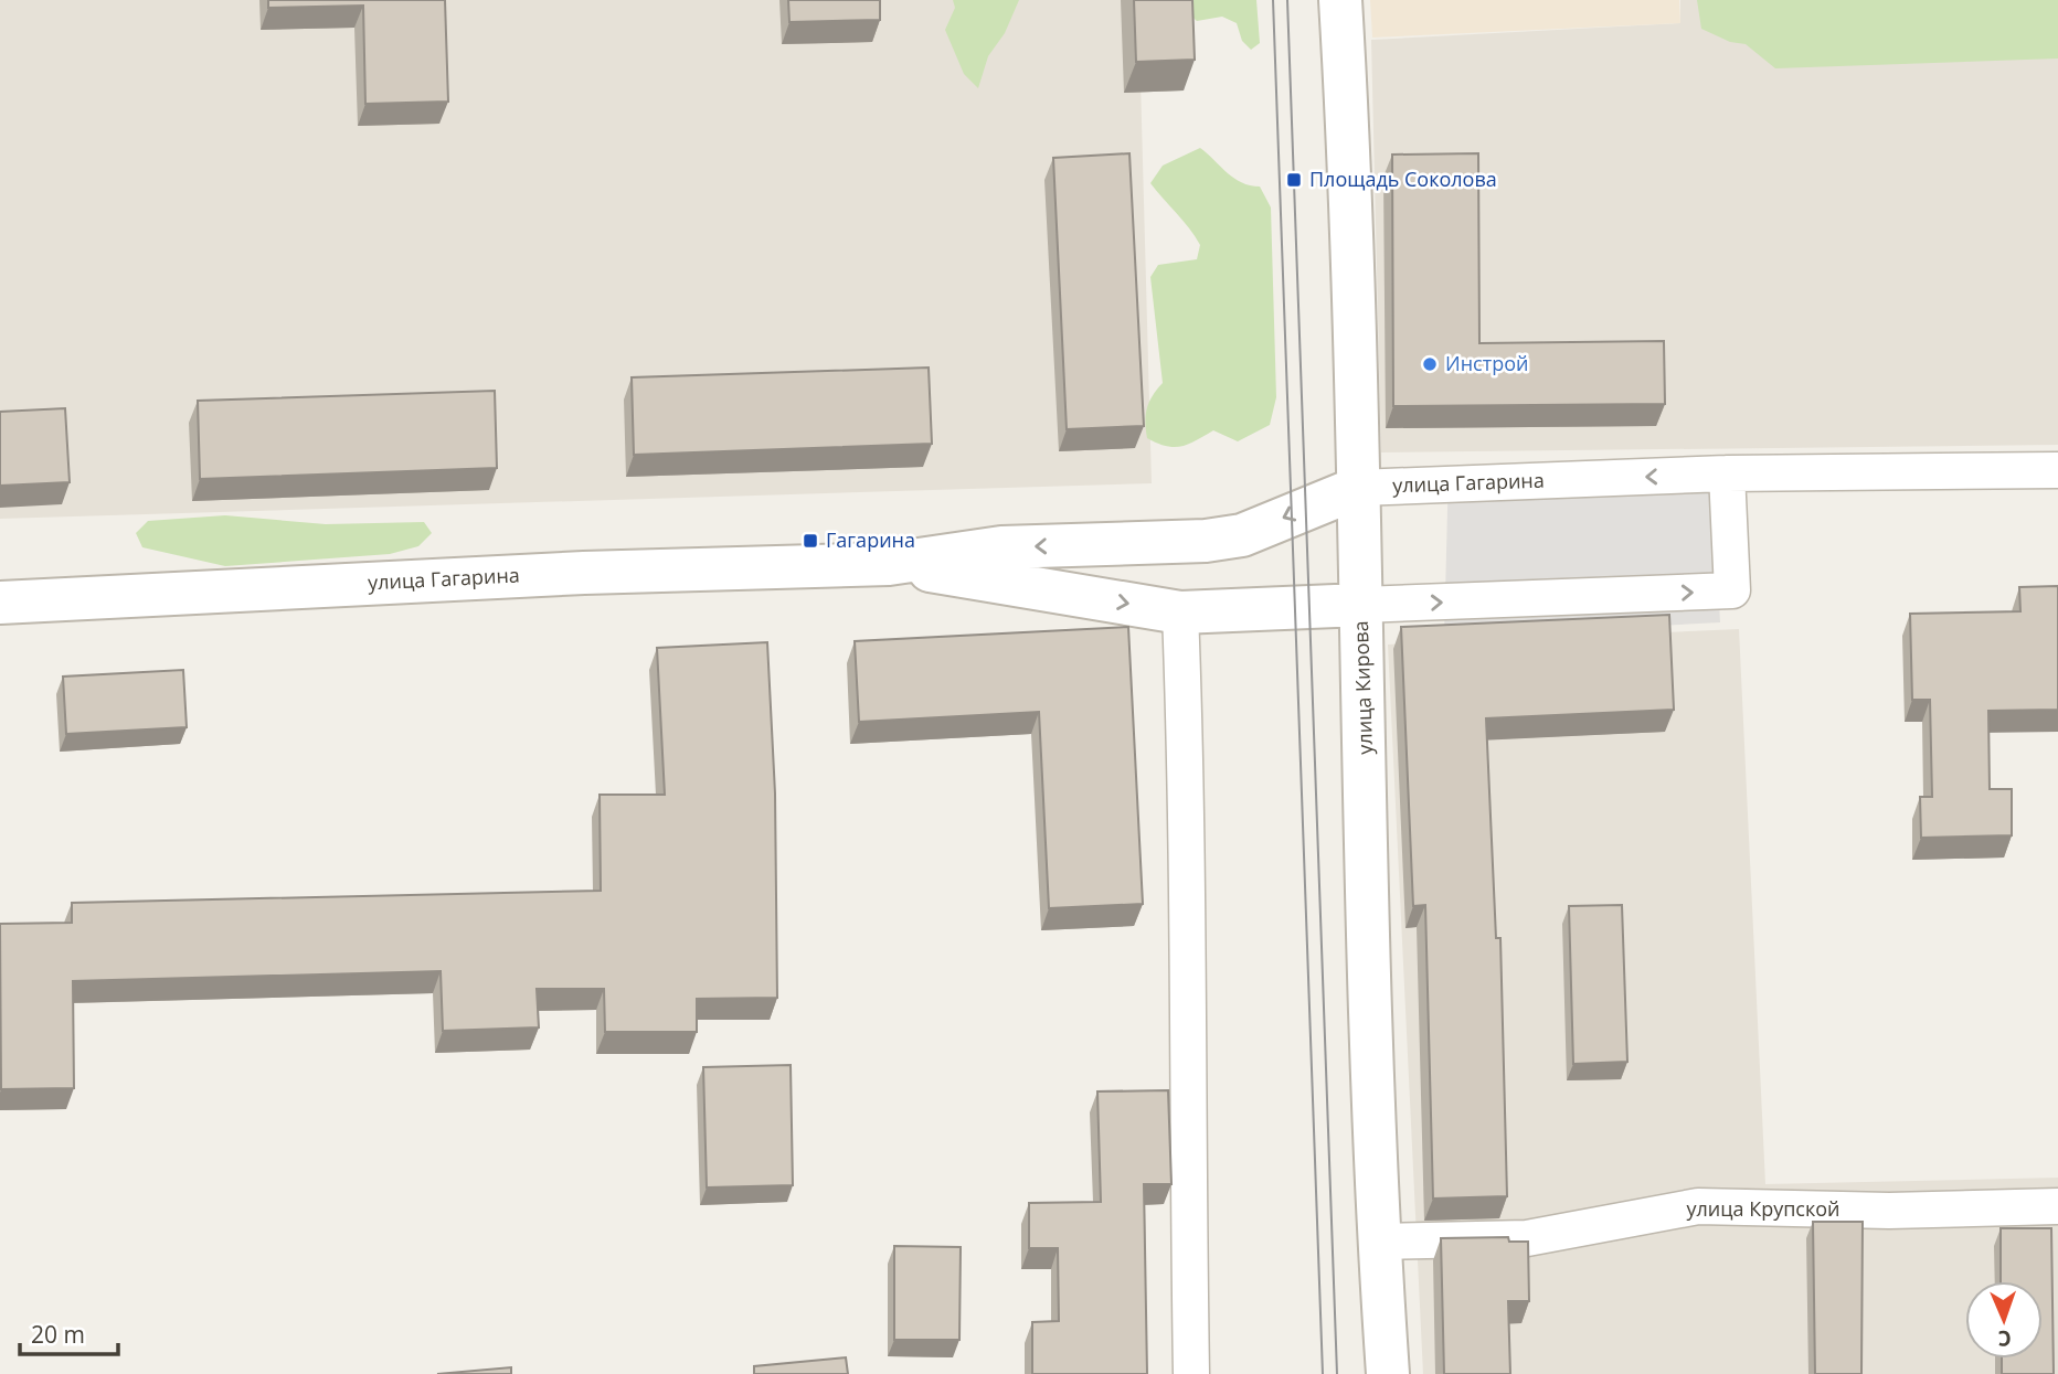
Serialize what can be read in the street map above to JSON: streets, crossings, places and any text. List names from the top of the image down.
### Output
{
  "streets": {
    "street": ["улица Гагарина", "улица Кирова", "улица Крупской"]
  },
  "crossings": [
    ["улица Гагарина", "улица Кирова"],
    ["улица Кирова", "улица Крупской"]
  ],
  "places": {
    "transit": ["Площадь Соколова", "Гагарина"],
    "other": ["Инстрой"]
  },
  "scale_bar": "20 m",
  "north": "bottom"
}
